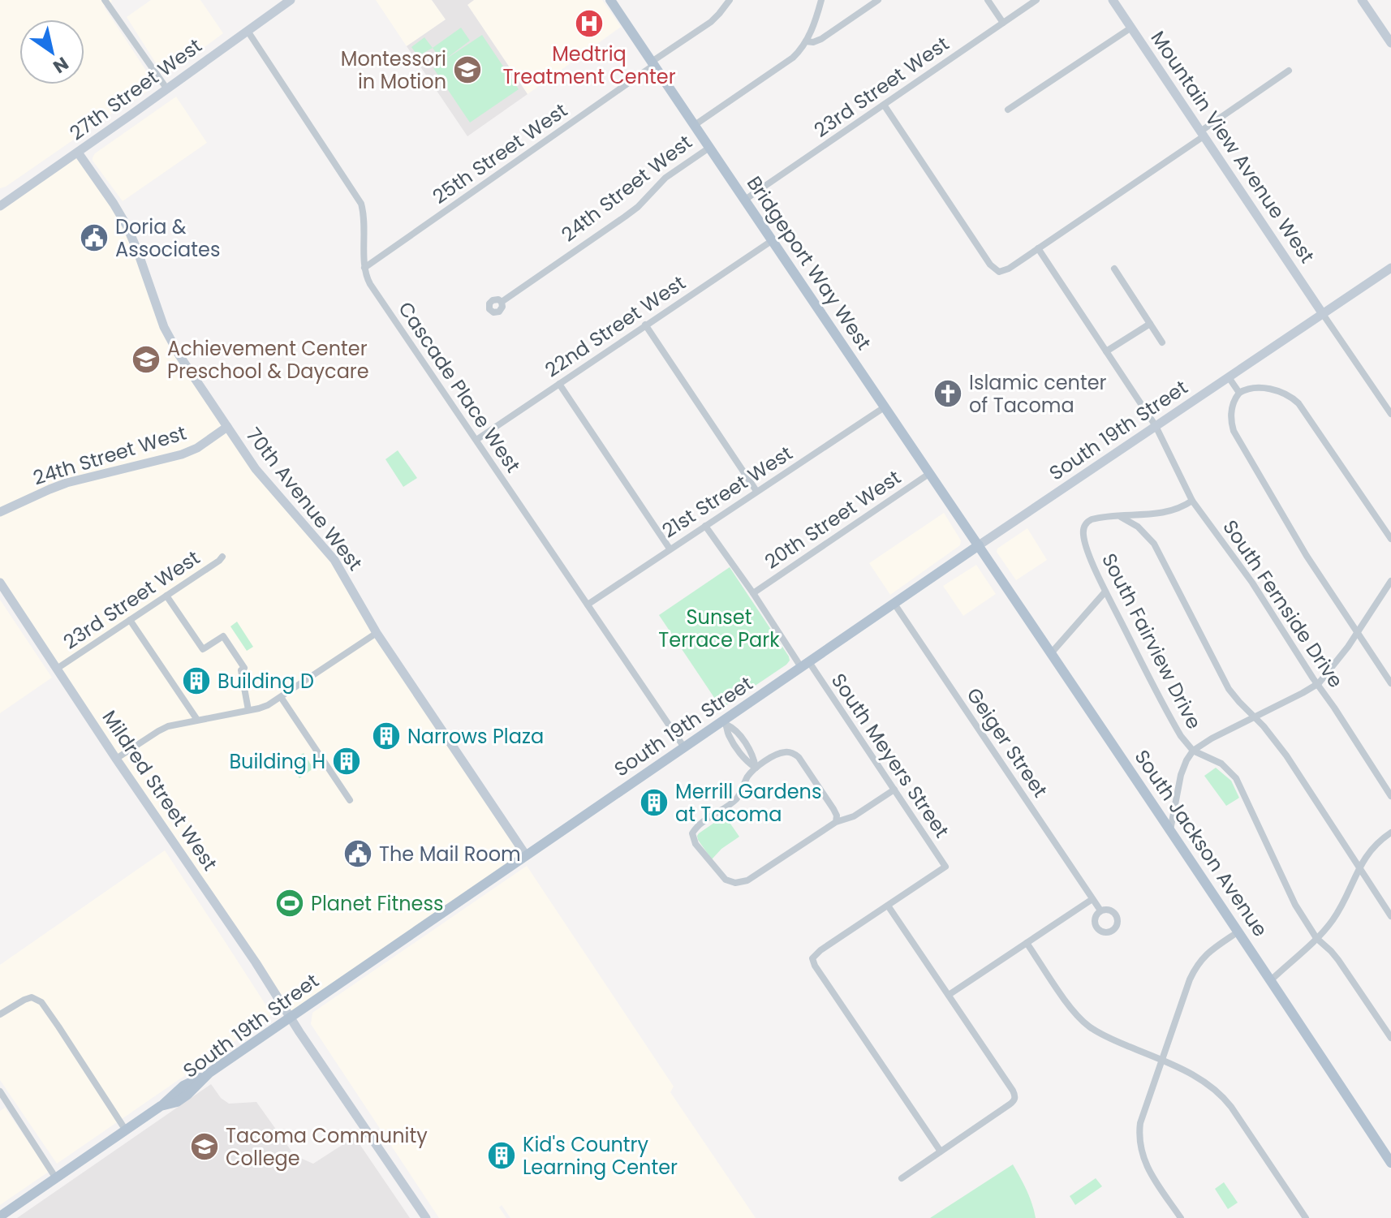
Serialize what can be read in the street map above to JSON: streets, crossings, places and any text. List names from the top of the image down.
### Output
{
  "streets": {
    "main road": ["Bridgeport Way West", "South 19th Street", "South Jackson Avenue"],
    "street": [
      "23rd Street West",
      "27th Street West",
      "Mountain View Avenue West",
      "25th Street West",
      "24th Street West",
      "22nd Street West",
      "Cascade Place West",
      "21st Street West",
      "70th Avenue West",
      "20th Street West",
      "South Fernside Drive",
      "South Fairview Drive",
      "Geiger Street",
      "South Meyers Street",
      "Mildred Street West"
    ]
  },
  "crossings": [
    ["23rd Street West", "Bridgeport Way West"],
    ["23rd Street West", "Mildred Street West"],
    ["27th Street West", "Cascade Place West"],
    ["27th Street West", "70th Avenue West"],
    ["Mountain View Avenue West", "South 19th Street"],
    ["25th Street West", "Bridgeport Way West"],
    ["25th Street West", "Cascade Place West"],
    ["24th Street West", "Bridgeport Way West"],
    ["24th Street West", "70th Avenue West"],
    ["Bridgeport Way West", "22nd Street West"],
    ["Bridgeport Way West", "South 19th Street"],
    ["Bridgeport Way West", "21st Street West"],
    ["Bridgeport Way West", "20th Street West"],
    ["Bridgeport Way West", "South Jackson Avenue"],
    ["22nd Street West", "Cascade Place West"],
    ["Cascade Place West", "South 19th Street"],
    ["Cascade Place West", "21st Street West"],
    ["South 19th Street", "70th Avenue West"],
    ["South 19th Street", "South Fernside Drive"],
    ["South 19th Street", "Geiger Street"],
    ["South 19th Street", "South Meyers Street"],
    ["South 19th Street", "Mildred Street West"],
    ["South 19th Street", "South Jackson Avenue"],
    ["21st Street West", "South Meyers Street"],
    ["20th Street West", "South Meyers Street"]
  ],
  "parks": ["Sunset Terrace Park"],
  "places": {
    "hospital": ["Medtriq Treatment Center"],
    "school or university": ["Montessori in Motion", "Achievement Center Preschool & Daycare", "Tacoma Community College"],
    "public building": ["Doria & Associates", "The Mail Room"],
    "church": ["Islamic center of Tacoma"],
    "building": [
      "Building D",
      "Narrows Plaza",
      "Building H",
      "Merrill Gardens at Tacoma",
      "Kid's Country Learning Center"
    ],
    "sports": ["Planet Fitness"]
  },
  "north": "bottom right"
}
